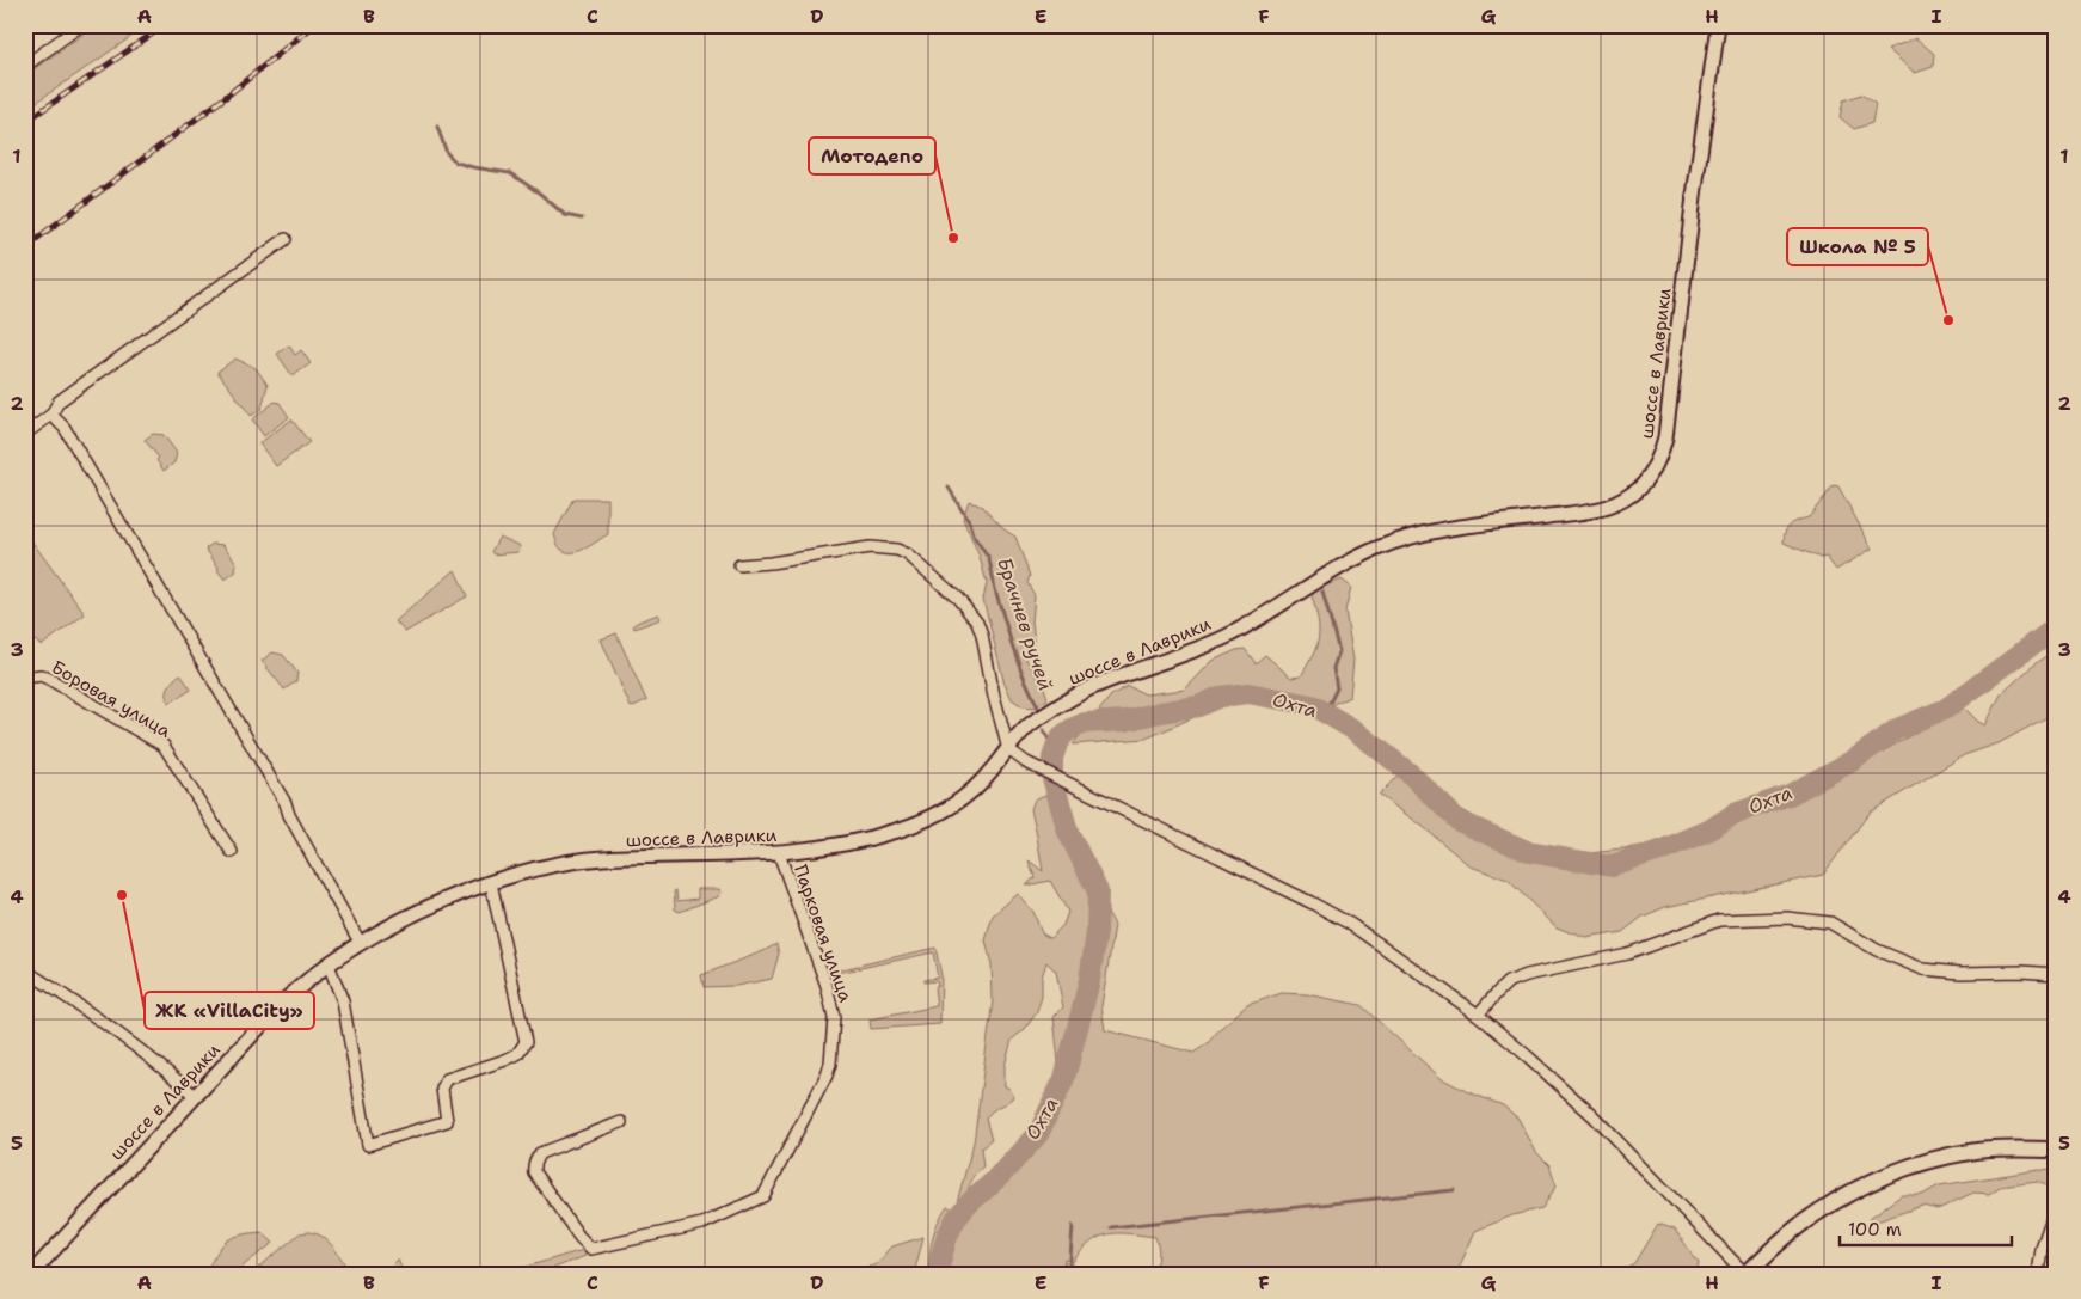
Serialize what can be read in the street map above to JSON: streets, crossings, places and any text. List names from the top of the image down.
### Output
{
  "streets": {
    "street": ["шоссе в Лаврики", "Боровая улица", "Парковая улица"]
  },
  "crossings": [
    ["шоссе в Лаврики", "Парковая улица"]
  ],
  "water": ["Брачнев ручей", "Охта"],
  "places": ["Мотодепо", "Школа № 5", "ЖК «VillaCity»"],
  "scale_bar": "100 m",
  "grid": {
    "columns": [
      "A",
      "B",
      "C",
      "D",
      "E",
      "F",
      "G",
      "H",
      "I"
    ],
    "rows": [
      "1",
      "2",
      "3",
      "4",
      "5"
    ]
  }
}
